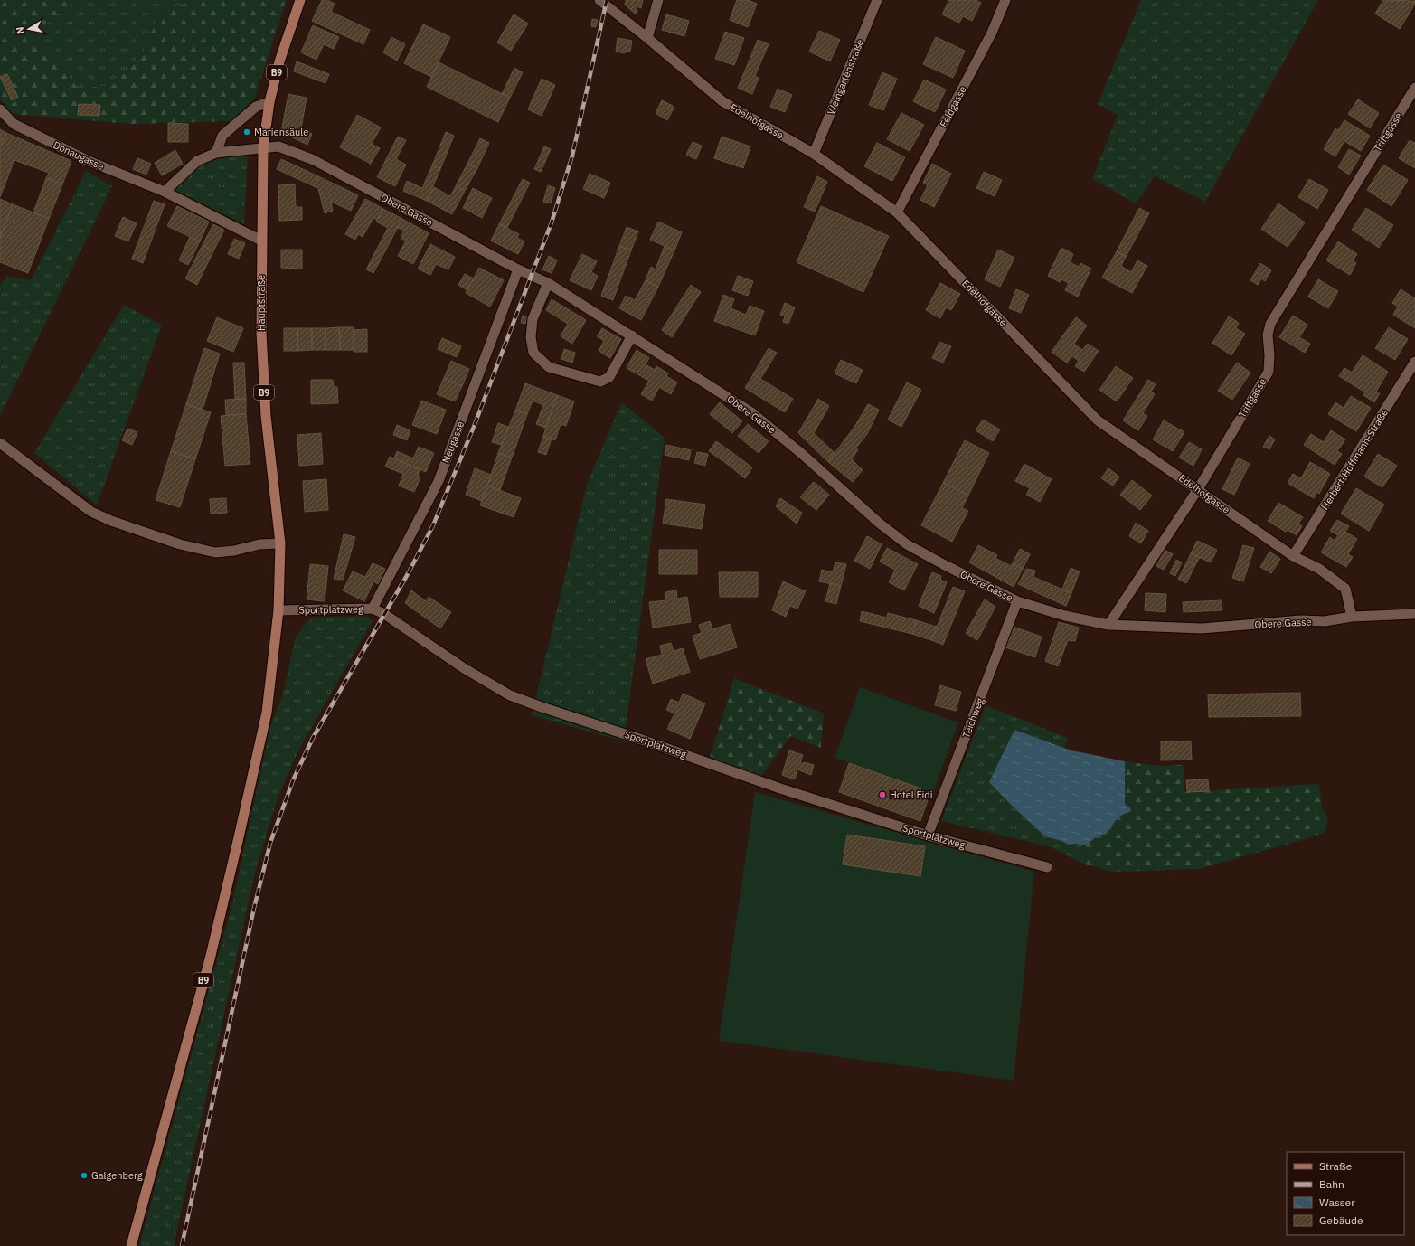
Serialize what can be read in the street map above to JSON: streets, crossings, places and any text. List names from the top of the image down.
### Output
{
  "streets": {
    "main road": ["B9", "Hauptstraße"],
    "street": [
      "Weingartenstraße",
      "Feldgasse",
      "Edelhofgasse",
      "Triftgasse",
      "Donaugasse",
      "Obere Gasse",
      "Neugasse",
      "Herbert-Hoffmann-Straße",
      "Sportplatzweg",
      "Teichweg"
    ]
  },
  "crossings": [
    ["B9", "Hauptstraße"],
    ["B9", "Sportplatzweg"],
    ["Weingartenstraße", "Edelhofgasse"],
    ["Feldgasse", "Edelhofgasse"],
    ["Edelhofgasse", "Triftgasse"],
    ["Edelhofgasse", "Obere Gasse"],
    ["Edelhofgasse", "Herbert-Hoffmann-Straße"],
    ["Triftgasse", "Obere Gasse"],
    ["Donaugasse", "Hauptstraße"],
    ["Obere Gasse", "Hauptstraße"],
    ["Obere Gasse", "Neugasse"],
    ["Obere Gasse", "Teichweg"],
    ["Hauptstraße", "Sportplatzweg"],
    ["Neugasse", "Sportplatzweg"],
    ["Sportplatzweg", "Teichweg"]
  ],
  "places": ["Mariensäule", "Hotel Fidi", "Galgenberg"],
  "legend": [
    "Straße",
    "Bahn",
    "Wasser",
    "Gebäude"
  ],
  "north": "left"
}
